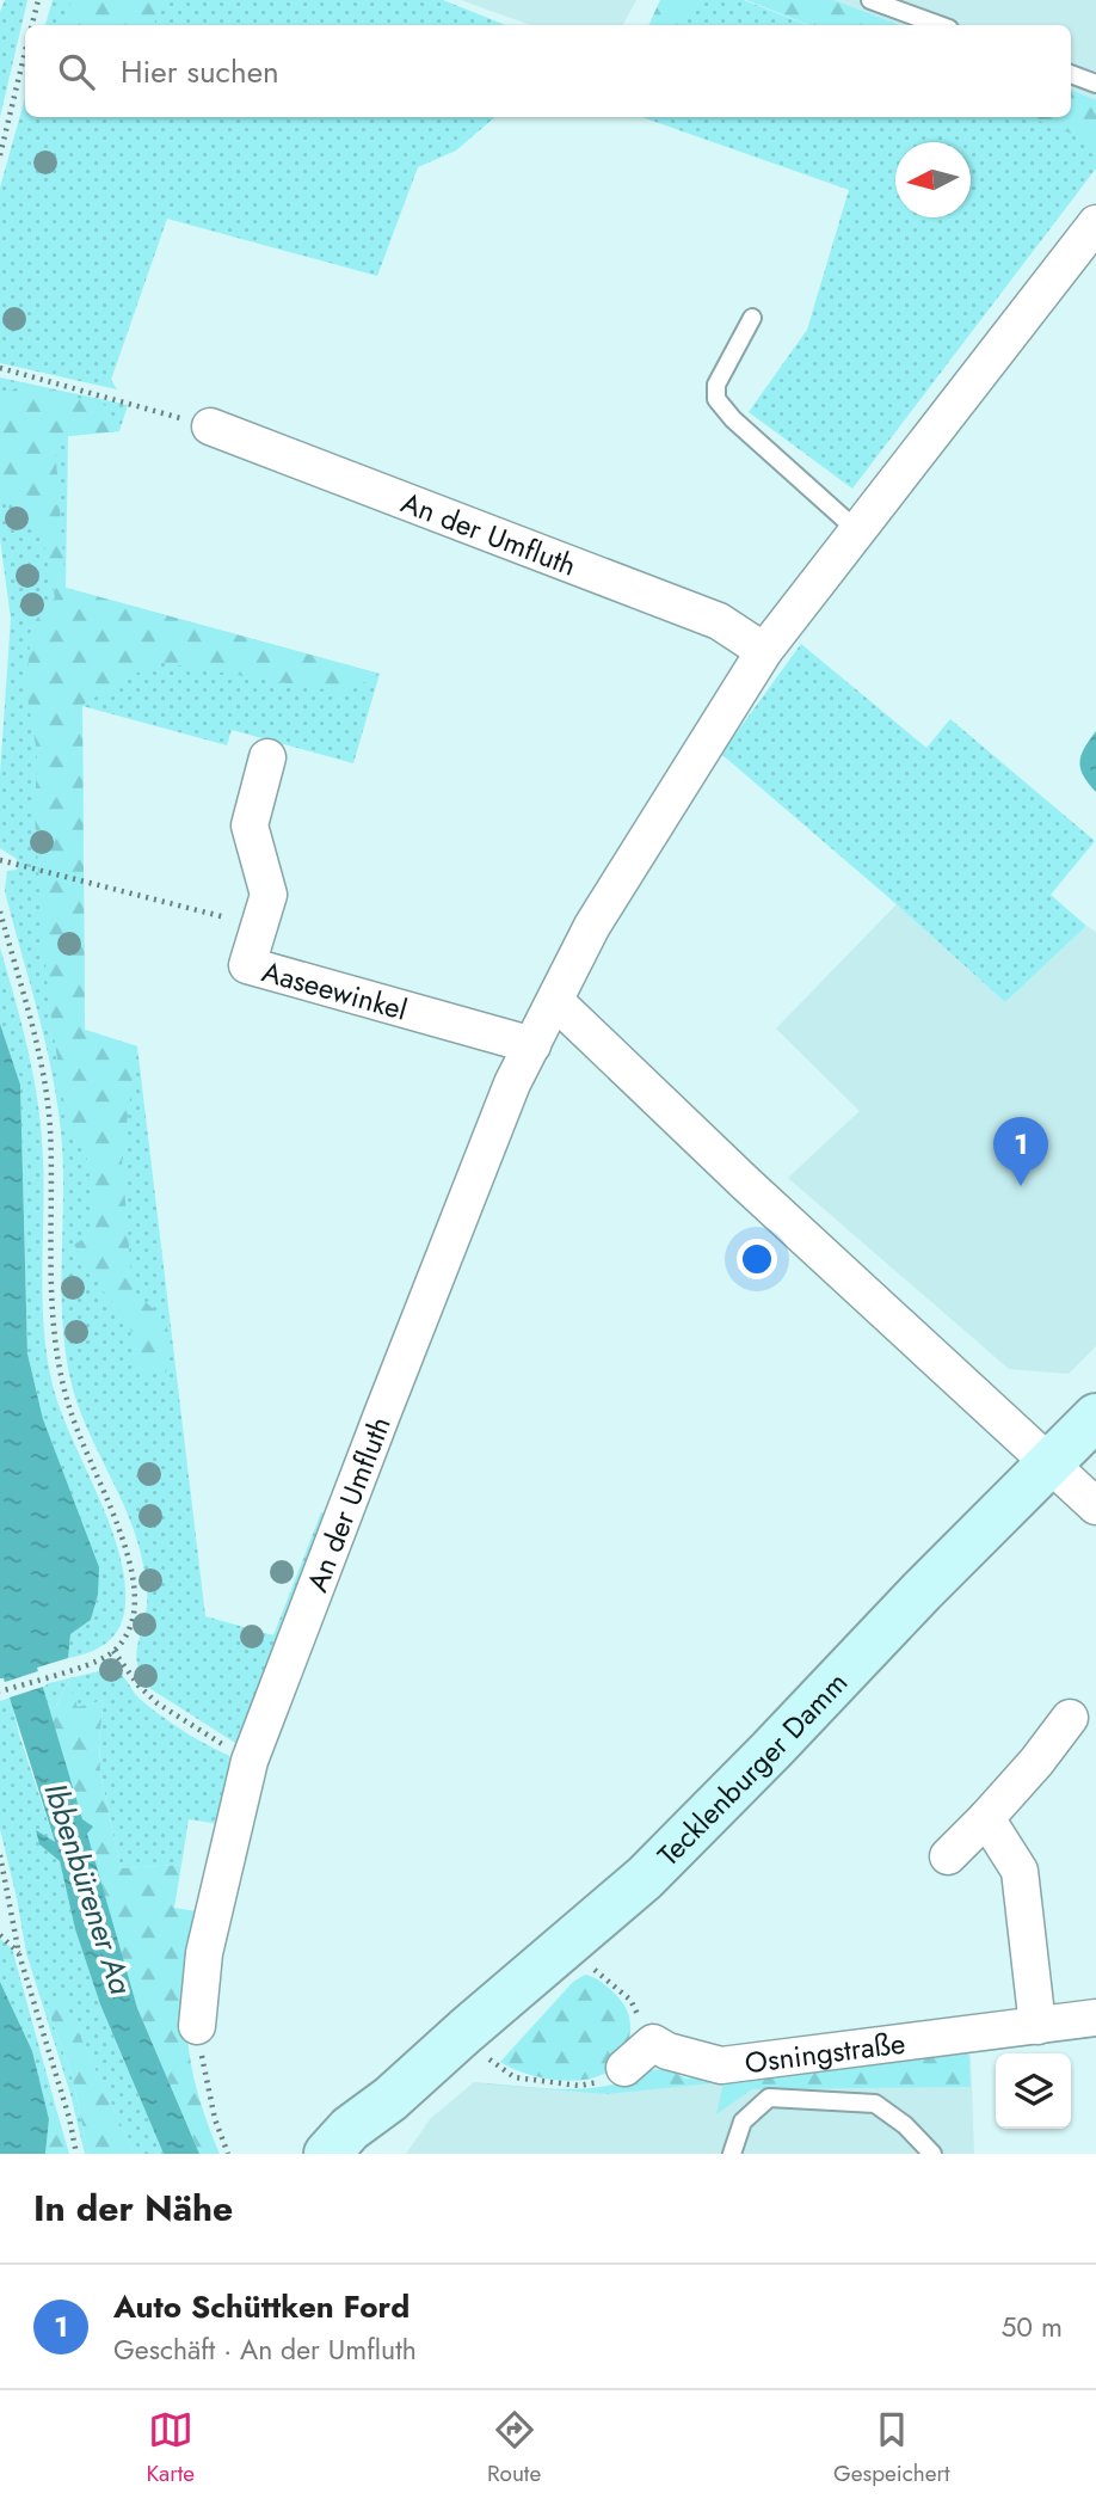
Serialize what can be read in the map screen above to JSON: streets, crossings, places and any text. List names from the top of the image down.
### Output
{
  "streets": {
    "main road": ["Tecklenburger Damm"],
    "street": ["An der Umfluth", "Aaseewinkel", "Osningstraße"]
  },
  "crossings": [
    ["An der Umfluth", "Aaseewinkel"]
  ],
  "water": ["Ibbenbürener Aa"],
  "north": "left",
  "page": {
    "search": "Hier suchen",
    "pins": "1",
    "heading": "In der Nähe",
    "list": [
      {
        "mark": "1",
        "name": "Auto Schüttken Ford",
        "note": "Geschäft · An der Umfluth",
        "value": "50 m"
      }
    ],
    "nav": ["Karte", "Route", "Gespeichert"]
  }
}
